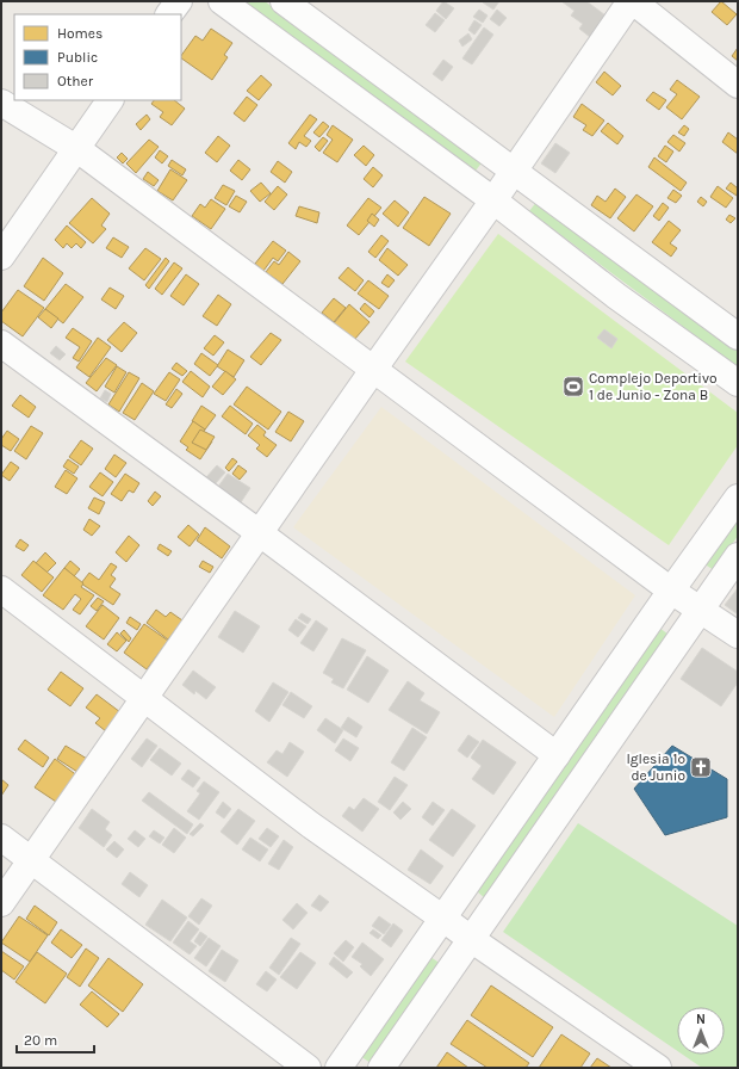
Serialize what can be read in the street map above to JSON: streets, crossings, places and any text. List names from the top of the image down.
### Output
{
  "places": {
    "sports": ["Complejo Deportivo 1 de Junio - Zona B"],
    "church": ["Iglesia 1º de Junio"]
  },
  "legend": ["Homes", "Public", "Other"],
  "scale_bar": "20 m",
  "north": "top"
}
